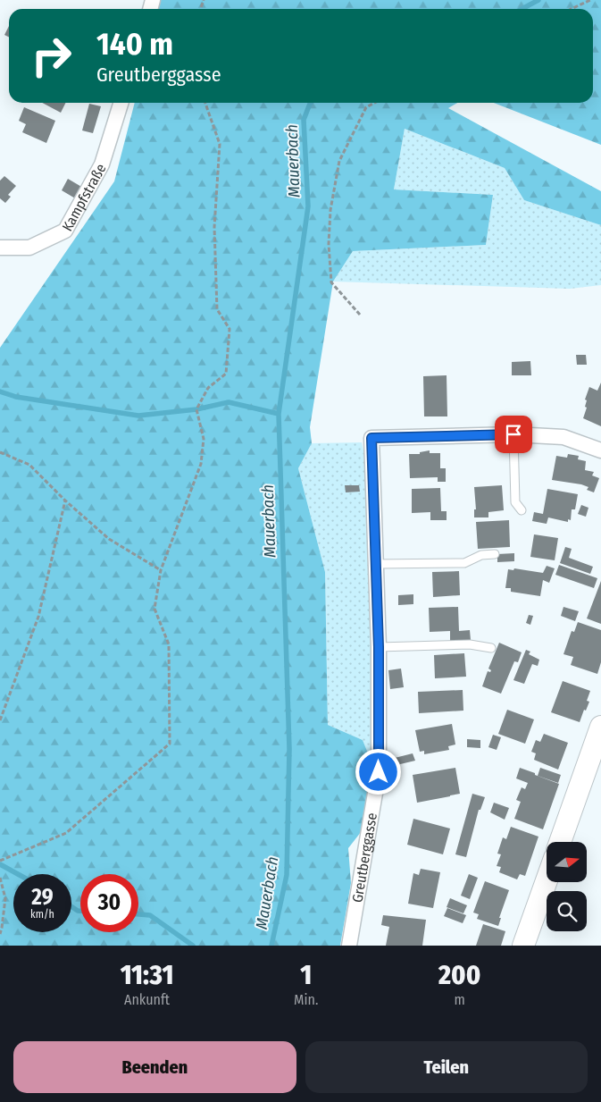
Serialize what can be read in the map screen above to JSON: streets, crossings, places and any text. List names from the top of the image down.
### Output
{
  "streets": {
    "street": ["Kampfstraße", "Greutberggasse"]
  },
  "water": ["Mauerbach"],
  "north": "right",
  "page": {
    "turn": ["140 m", "Greutberggasse"],
    "speed": "29 km/h",
    "limit": "30",
    "eta": [
      "11:31",
      "Ankunft",
      "1",
      "Min.",
      "200",
      "m"
    ],
    "buttons": ["Beenden", "Teilen"]
  }
}
